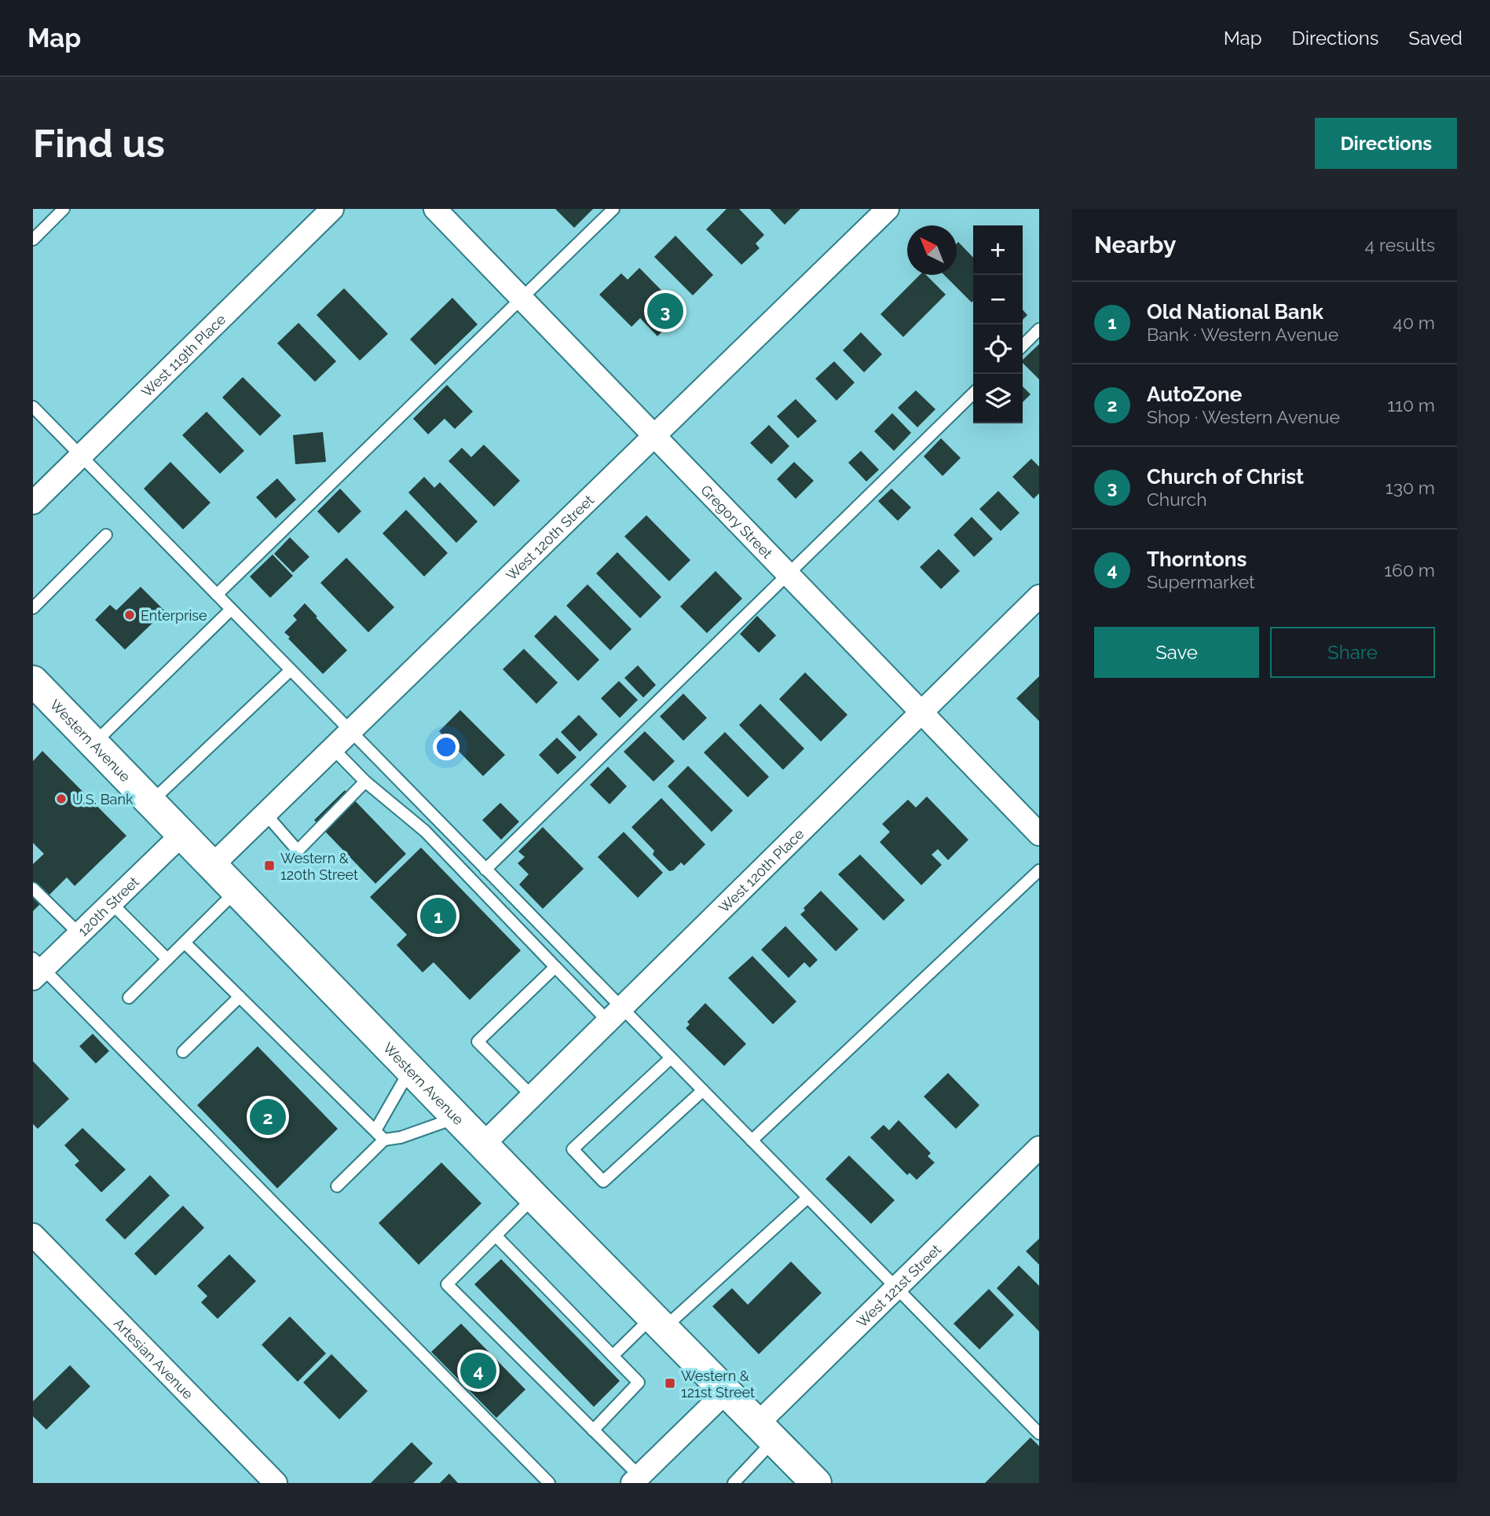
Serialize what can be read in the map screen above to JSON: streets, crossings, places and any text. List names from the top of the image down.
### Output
{
  "streets": {
    "main road": ["Western Avenue"],
    "street": [
      "West 119th Place",
      "Gregory Street",
      "West 120th Street",
      "West 120th Place",
      "120th Street",
      "West 121st Street",
      "Artesian Avenue"
    ]
  },
  "crossings": [
    ["Gregory Street", "West 120th Street"],
    ["Gregory Street", "West 120th Place"],
    ["West 120th Street", "Western Avenue"],
    ["Western Avenue", "West 120th Place"],
    ["Western Avenue", "120th Street"],
    ["Western Avenue", "West 121st Street"]
  ],
  "places": {
    "other": ["Enterprise", "U.S. Bank"],
    "transit": ["Western & 120th Street", "Western & 121st Street"]
  },
  "north": "top left",
  "page": {
    "header": "Map",
    "nav": ["Map", "Directions", "Saved"],
    "buttons": [
      "Directions",
      ["Save", "Share"]
    ],
    "title": "Find us",
    "heading": ["Nearby", "4 results"],
    "map_buttons": ["+", "−"],
    "list": [
      {
        "mark": "1",
        "name": "Old National Bank",
        "note": "Bank · Western Avenue",
        "value": "40 m"
      },
      {
        "mark": "2",
        "name": "AutoZone",
        "note": "Shop · Western Avenue",
        "value": "110 m"
      },
      {
        "mark": "3",
        "name": "Church of Christ",
        "note": "Church",
        "value": "130 m"
      },
      {
        "mark": "4",
        "name": "Thorntons",
        "note": "Supermarket",
        "value": "160 m"
      }
    ],
    "pins": [
      "3",
      "1",
      "2",
      "4"
    ]
  }
}
